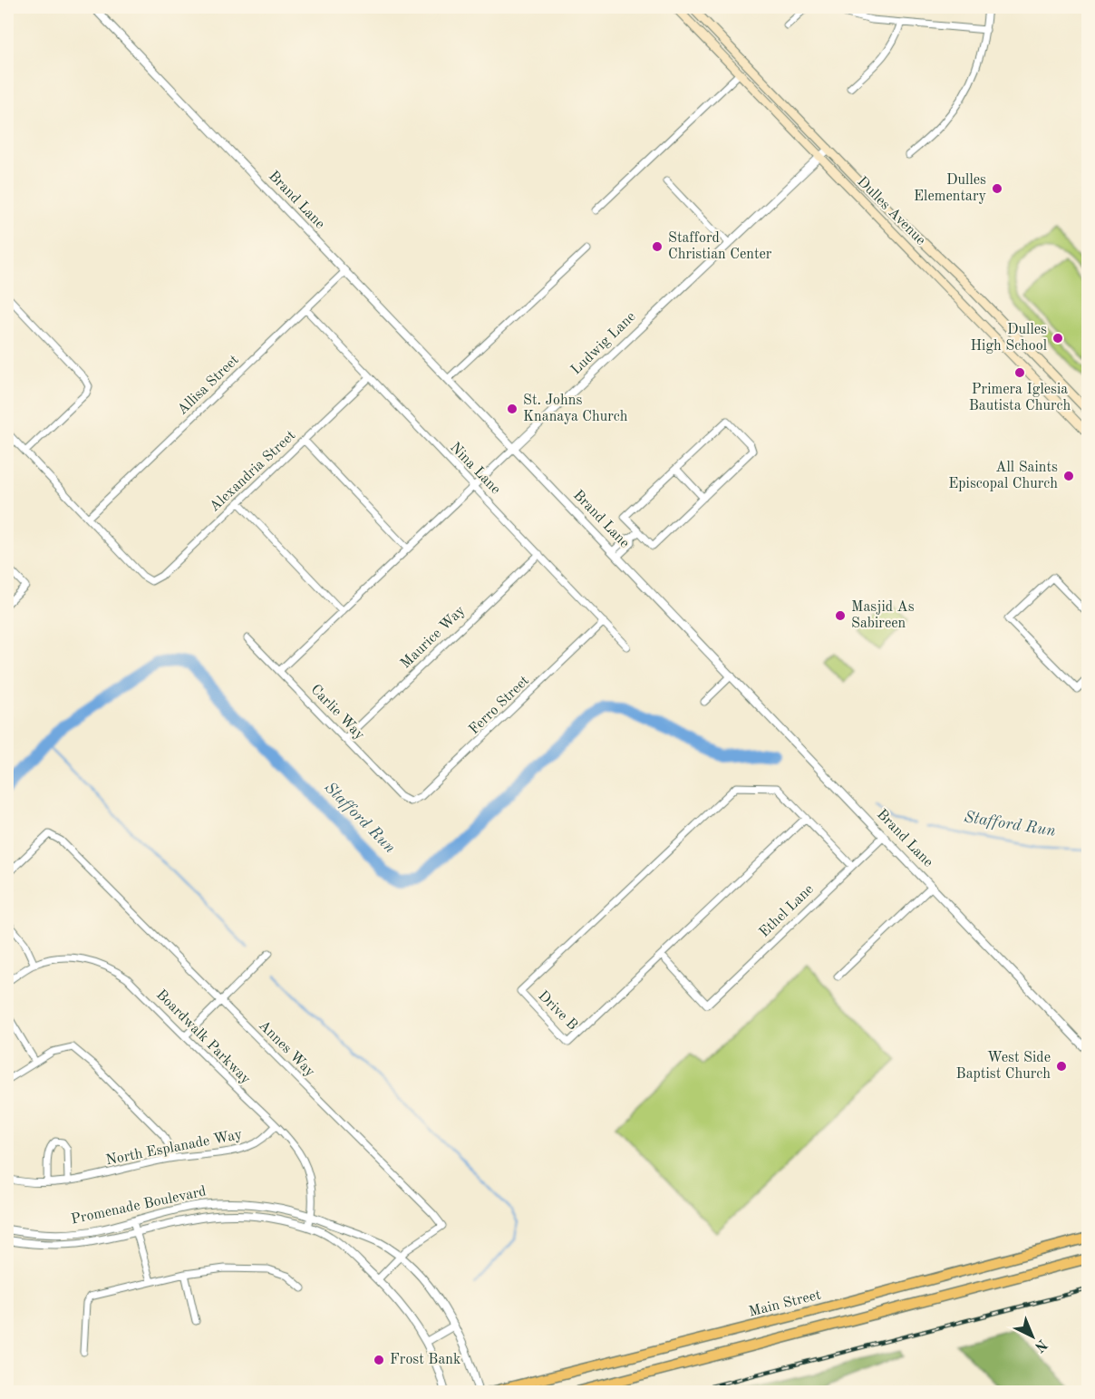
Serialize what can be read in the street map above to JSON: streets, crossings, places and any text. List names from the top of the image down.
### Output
{
  "streets": {
    "highway": ["Main Street"],
    "main road": ["Dulles Avenue"],
    "street": [
      "Brand Lane",
      "Ludwig Lane",
      "Allisa Street",
      "Nina Lane",
      "Alexandria Street",
      "Maurice Way",
      "Ferro Street",
      "Carlie Way",
      "Ethel Lane",
      "Drive B",
      "Boardwalk Parkway",
      "Annes Way",
      "North Esplanade Way",
      "Promenade Boulevard"
    ]
  },
  "crossings": [
    ["Brand Lane", "Ludwig Lane"],
    ["Brand Lane", "Allisa Street"],
    ["Brand Lane", "Ethel Lane"],
    ["Dulles Avenue", "Ludwig Lane"],
    ["Ludwig Lane", "Nina Lane"],
    ["Ludwig Lane", "Carlie Way"],
    ["Allisa Street", "Nina Lane"],
    ["Allisa Street", "Alexandria Street"],
    ["Nina Lane", "Alexandria Street"],
    ["Nina Lane", "Maurice Way"],
    ["Nina Lane", "Ferro Street"],
    ["Maurice Way", "Carlie Way"],
    ["Ferro Street", "Carlie Way"],
    ["Ethel Lane", "Drive B"],
    ["Boardwalk Parkway", "North Esplanade Way"],
    ["Boardwalk Parkway", "Promenade Boulevard"],
    ["Annes Way", "Promenade Boulevard"]
  ],
  "water": ["Stafford Run"],
  "places": [
    "Dulles Elementary",
    "Stafford Christian Center",
    "Dulles High School",
    "Primera Iglesia Bautista Church",
    "St. Johns Knanaya Church",
    "All Saints Episcopal Church",
    "Masjid As Sabireen",
    "West Side Baptist Church",
    "Frost Bank"
  ],
  "north": "bottom right"
}
